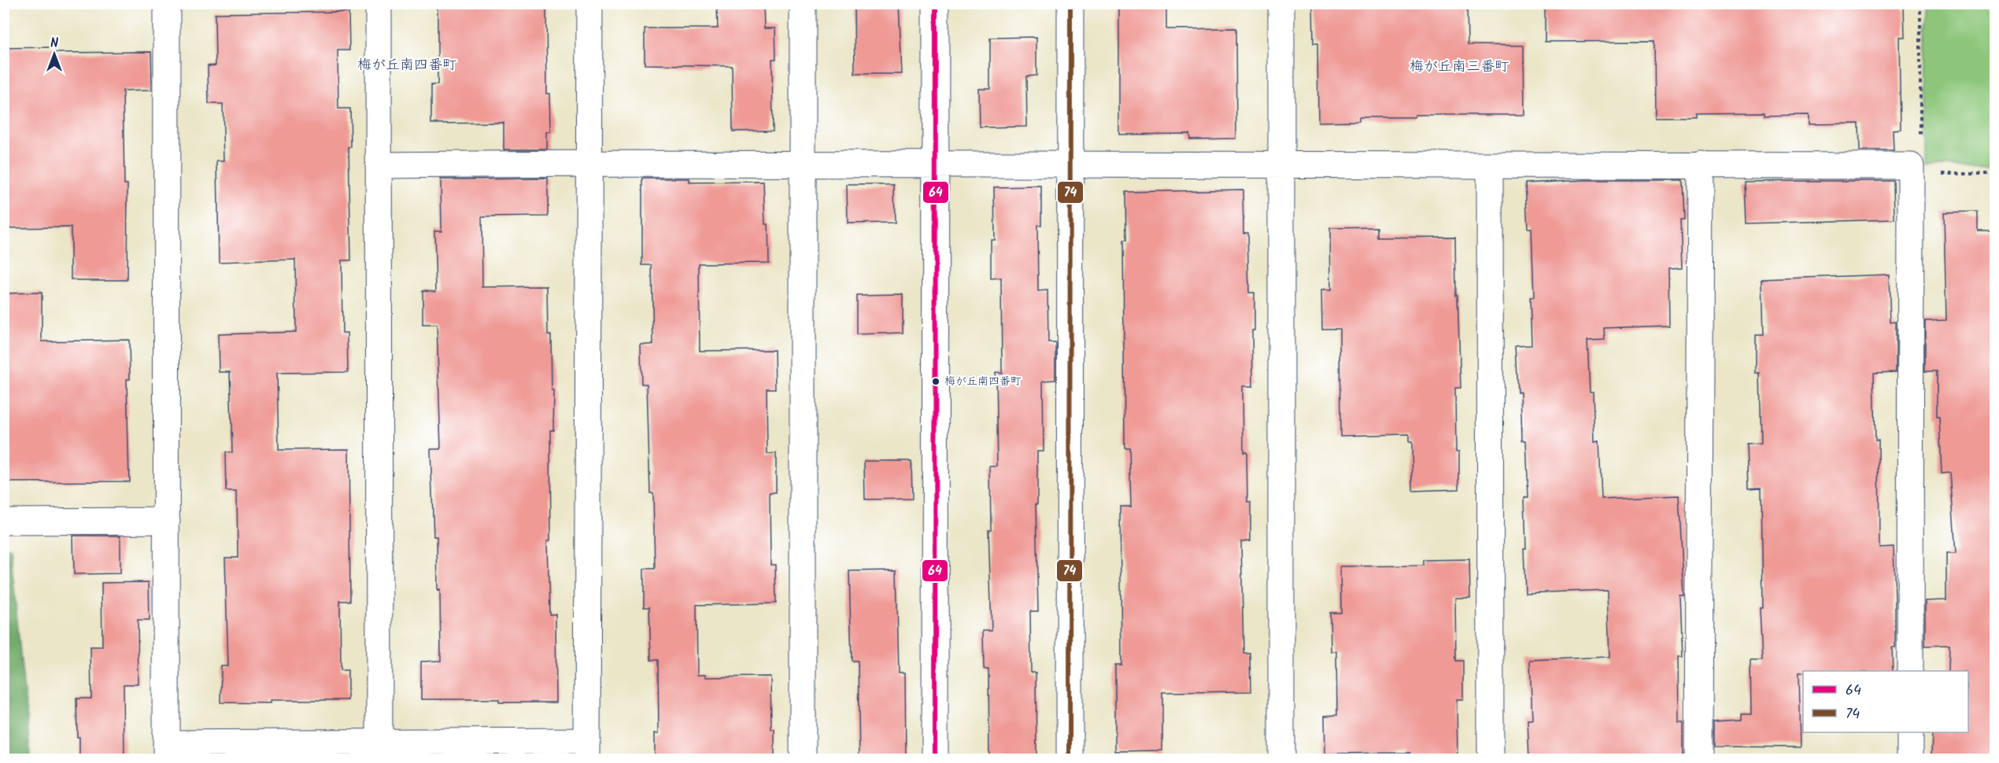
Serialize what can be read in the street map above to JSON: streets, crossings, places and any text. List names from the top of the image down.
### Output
{
  "districts": ["梅が丘南四番町", "梅が丘南三番町"],
  "places": ["梅が丘南四番町"],
  "lines": ["transit line 64", "transit line 74"],
  "legend": ["64", "74"],
  "north": "top"
}
